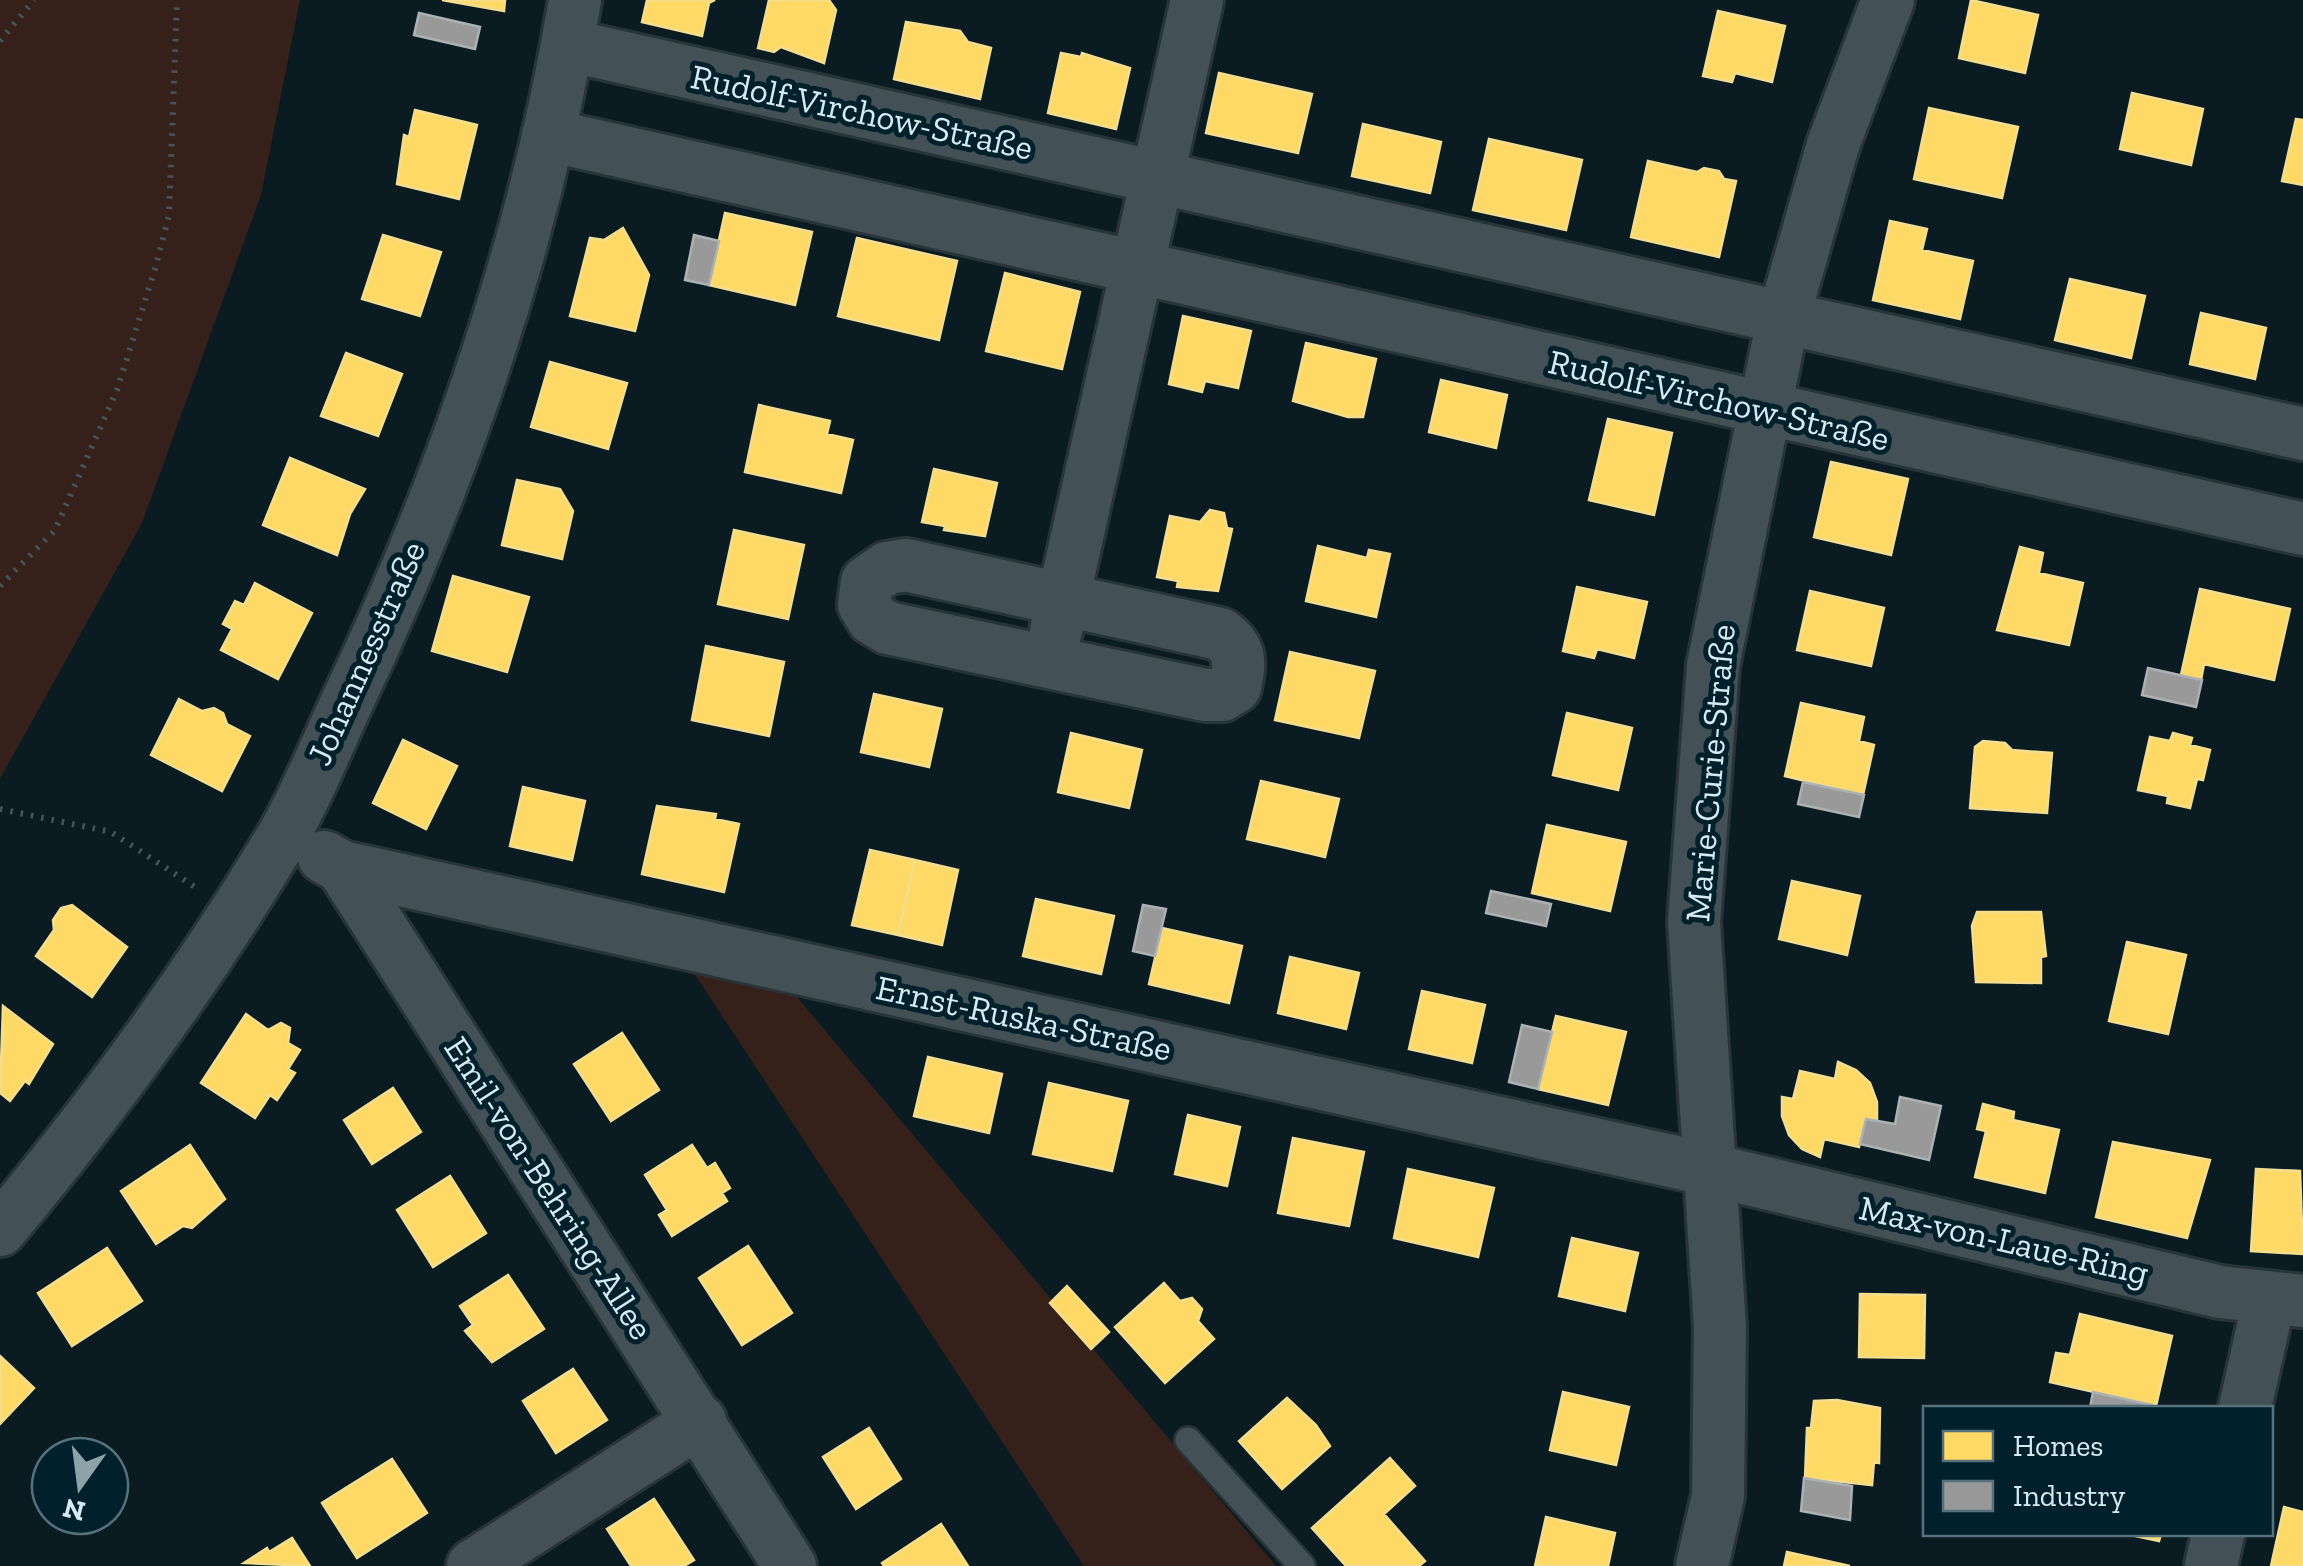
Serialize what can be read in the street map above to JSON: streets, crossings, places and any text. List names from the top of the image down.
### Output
{
  "streets": {
    "street": [
      "Rudolf-Virchow-Straße",
      "Johannesstraße",
      "Marie-Curie-Straße",
      "Ernst-Ruska-Straße",
      "Emil-von-Behring-Allee",
      "Max-von-Laue-Ring"
    ]
  },
  "crossings": [
    ["Rudolf-Virchow-Straße", "Johannesstraße"],
    ["Rudolf-Virchow-Straße", "Marie-Curie-Straße"],
    ["Johannesstraße", "Emil-von-Behring-Allee"],
    ["Marie-Curie-Straße", "Ernst-Ruska-Straße"],
    ["Marie-Curie-Straße", "Max-von-Laue-Ring"],
    ["Ernst-Ruska-Straße", "Emil-von-Behring-Allee"],
    ["Ernst-Ruska-Straße", "Max-von-Laue-Ring"]
  ],
  "legend": ["Homes", "Industry"],
  "north": "bottom"
}
